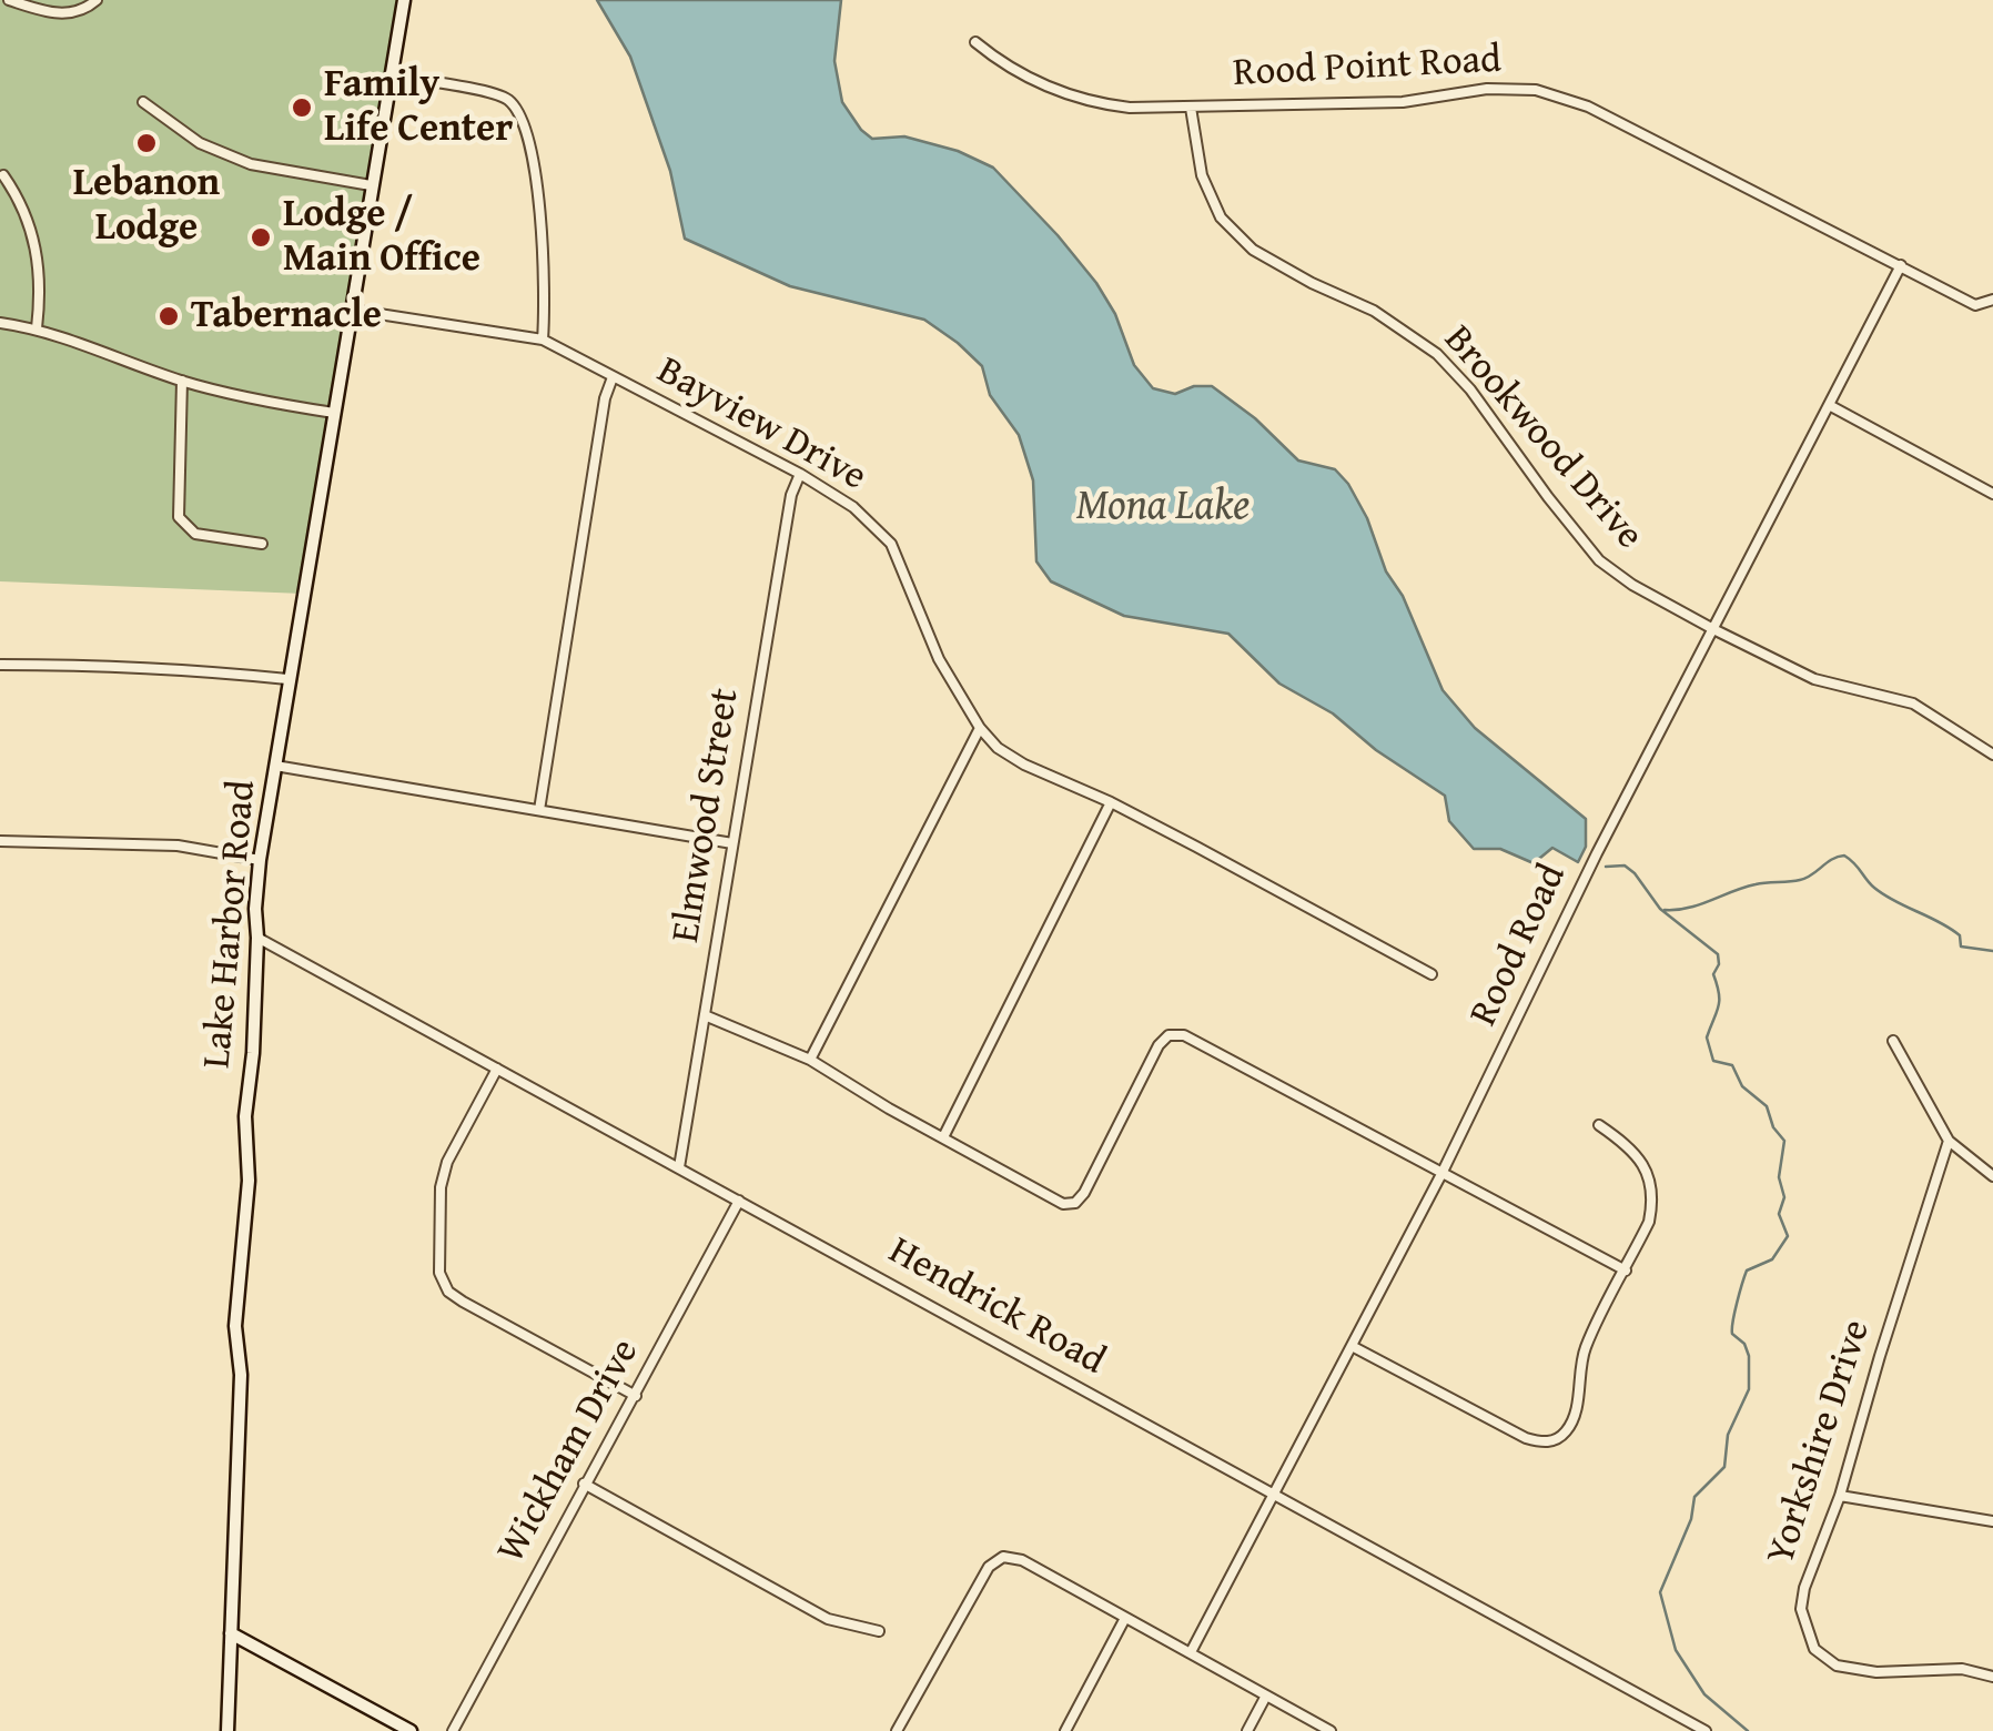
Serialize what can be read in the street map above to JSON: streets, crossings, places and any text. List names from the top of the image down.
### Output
{
  "streets": {
    "street": [
      "Rood Point Road",
      "Bayview Drive",
      "Brookwood Drive",
      "Elmwood Street",
      "Lake Harbor Road",
      "Rood Road",
      "Hendrick Road",
      "Yorkshire Drive",
      "Wickham Drive"
    ]
  },
  "crossings": [
    ["Rood Point Road", "Brookwood Drive"],
    ["Rood Point Road", "Rood Road"],
    ["Bayview Drive", "Elmwood Street"],
    ["Bayview Drive", "Lake Harbor Road"],
    ["Brookwood Drive", "Rood Road"],
    ["Elmwood Street", "Hendrick Road"],
    ["Lake Harbor Road", "Hendrick Road"],
    ["Rood Road", "Hendrick Road"],
    ["Hendrick Road", "Wickham Drive"]
  ],
  "water": ["Mona Lake"],
  "places": [
    "Family Life Center",
    "Lebanon Lodge",
    "Lodge / Main Office",
    "Tabernacle"
  ]
}
